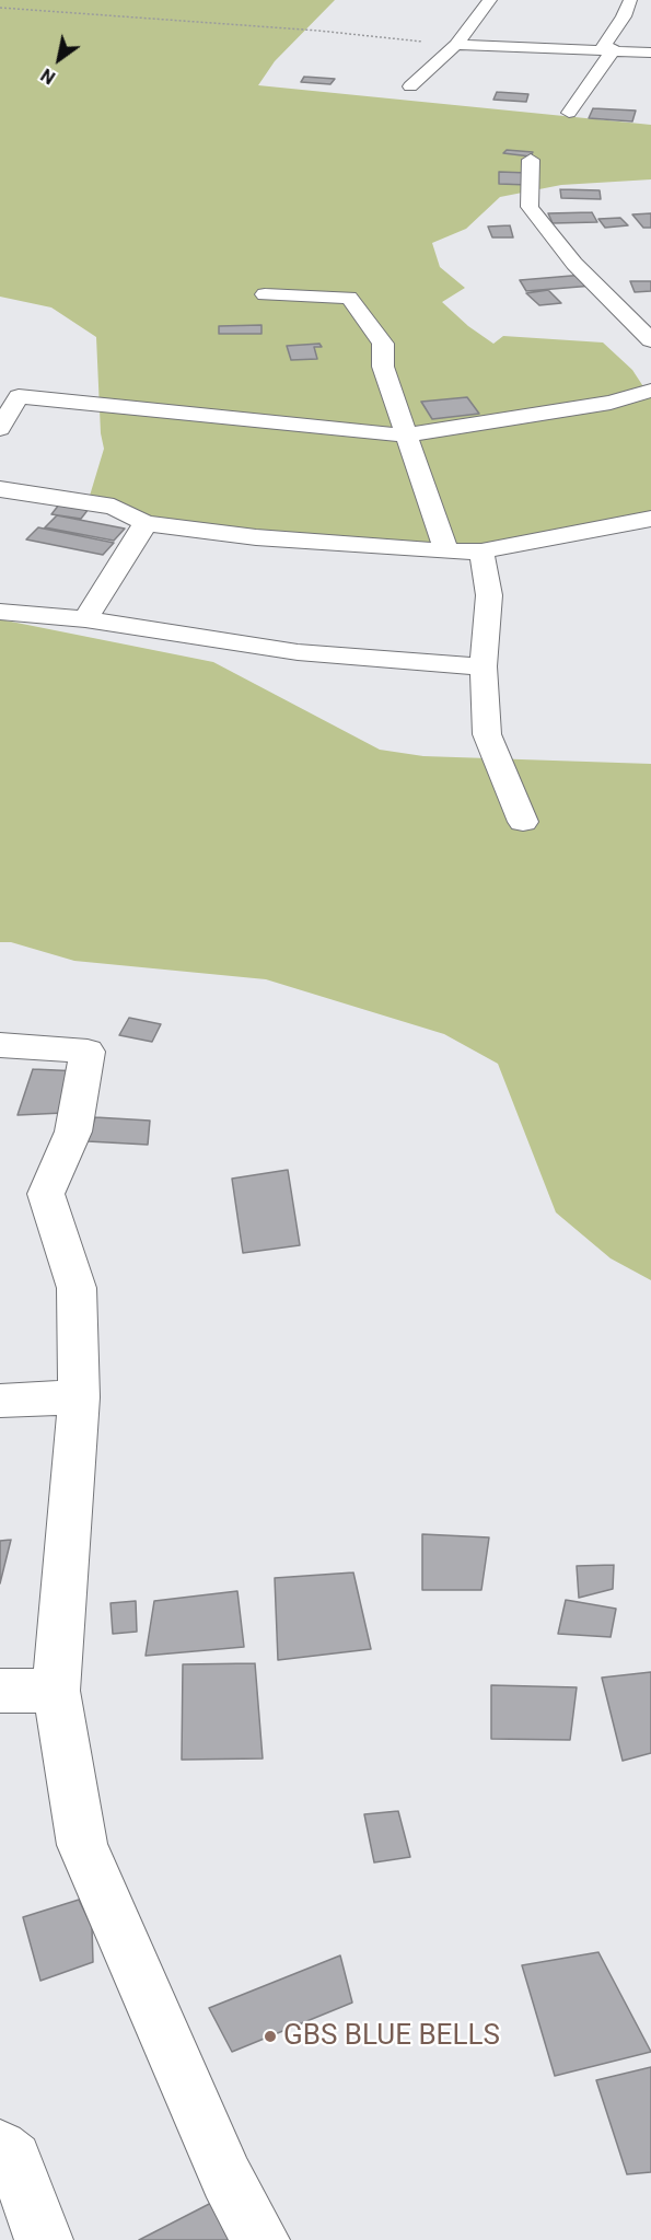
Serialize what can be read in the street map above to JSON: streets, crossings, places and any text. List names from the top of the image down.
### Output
{
  "places": ["GBS BLUE BELLS"],
  "north": "bottom left"
}
